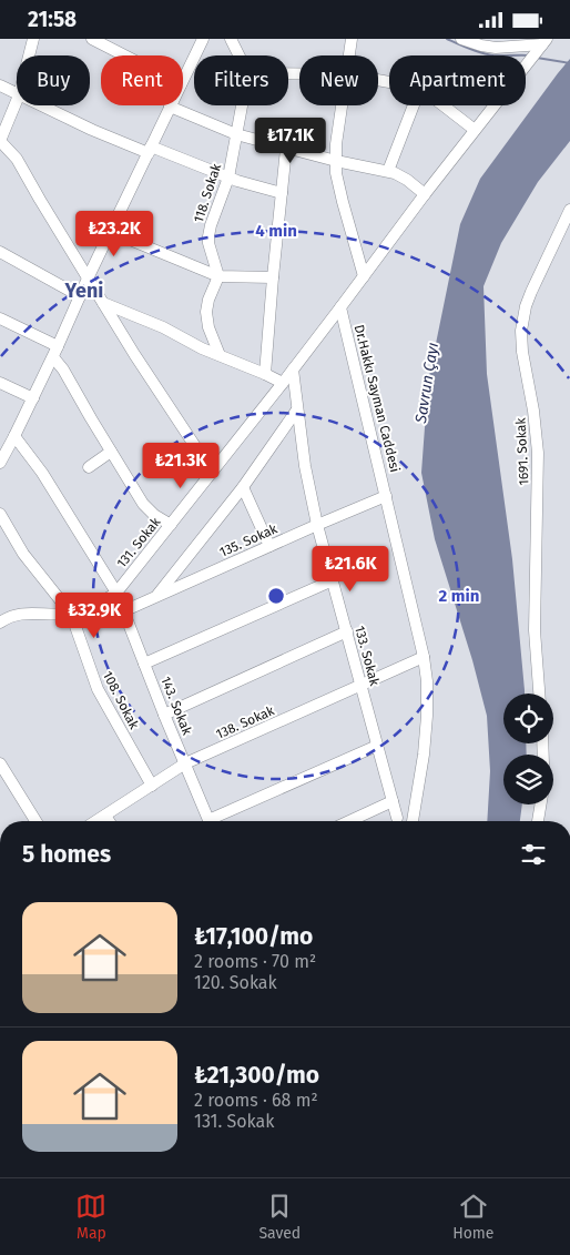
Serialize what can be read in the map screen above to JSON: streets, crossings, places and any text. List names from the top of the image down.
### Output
{
  "streets": {
    "street": [
      "118. Sokak",
      "Dr.Hakkı Sayman Caddesi",
      "1691. Sokak",
      "135. Sokak",
      "131. Sokak",
      "133. Sokak",
      "108. Sokak",
      "143. Sokak",
      "138. Sokak"
    ]
  },
  "crossings": [
    ["Dr.Hakkı Sayman Caddesi", "135. Sokak"],
    ["Dr.Hakkı Sayman Caddesi", "131. Sokak"],
    ["Dr.Hakkı Sayman Caddesi", "138. Sokak"],
    ["135. Sokak", "133. Sokak"],
    ["135. Sokak", "143. Sokak"],
    ["131. Sokak", "133. Sokak"],
    ["131. Sokak", "108. Sokak"],
    ["131. Sokak", "143. Sokak"],
    ["133. Sokak", "138. Sokak"],
    ["108. Sokak", "138. Sokak"],
    ["143. Sokak", "138. Sokak"]
  ],
  "districts": ["Yeni"],
  "water": ["Savrun Çayı"],
  "page": {
    "status": "21:58",
    "chip": [
      "Buy",
      "Rent",
      "Filters",
      "New",
      "Apartment"
    ],
    "price": [
      "₺17.1K",
      "₺23.2K",
      "₺21.3K",
      "₺21.6K",
      "₺32.9K"
    ],
    "heading": "5 homes",
    "list": [
      {
        "name": "₺17,100/mo",
        "note": "2 rooms · 70 m² · 120. Sokak"
      },
      {
        "name": "₺21,300/mo",
        "note": "2 rooms · 68 m² · 131. Sokak"
      }
    ],
    "tabs": ["Map", "Saved", "Home"]
  },
  "rings": ["4 min", "2 min"]
}
